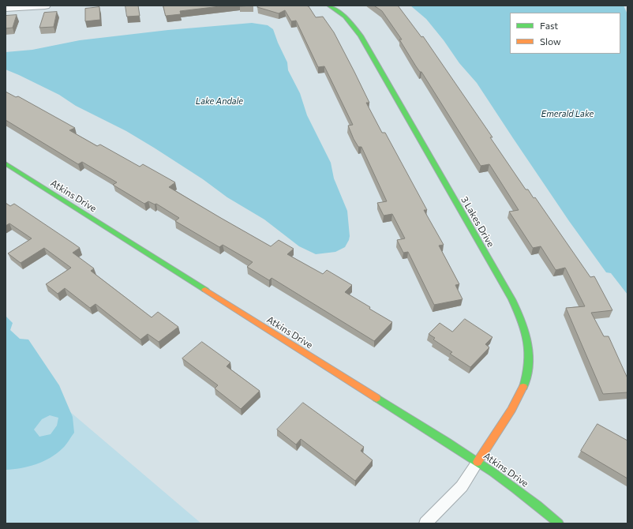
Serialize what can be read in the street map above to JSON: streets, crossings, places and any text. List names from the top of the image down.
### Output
{
  "streets": {
    "street": ["Atkins Drive", "3 Lakes Drive"]
  },
  "crossings": [
    ["Atkins Drive", "3 Lakes Drive"]
  ],
  "water": ["Lake Andale", "Emerald Lake"],
  "legend": ["Fast", "Slow"]
}
